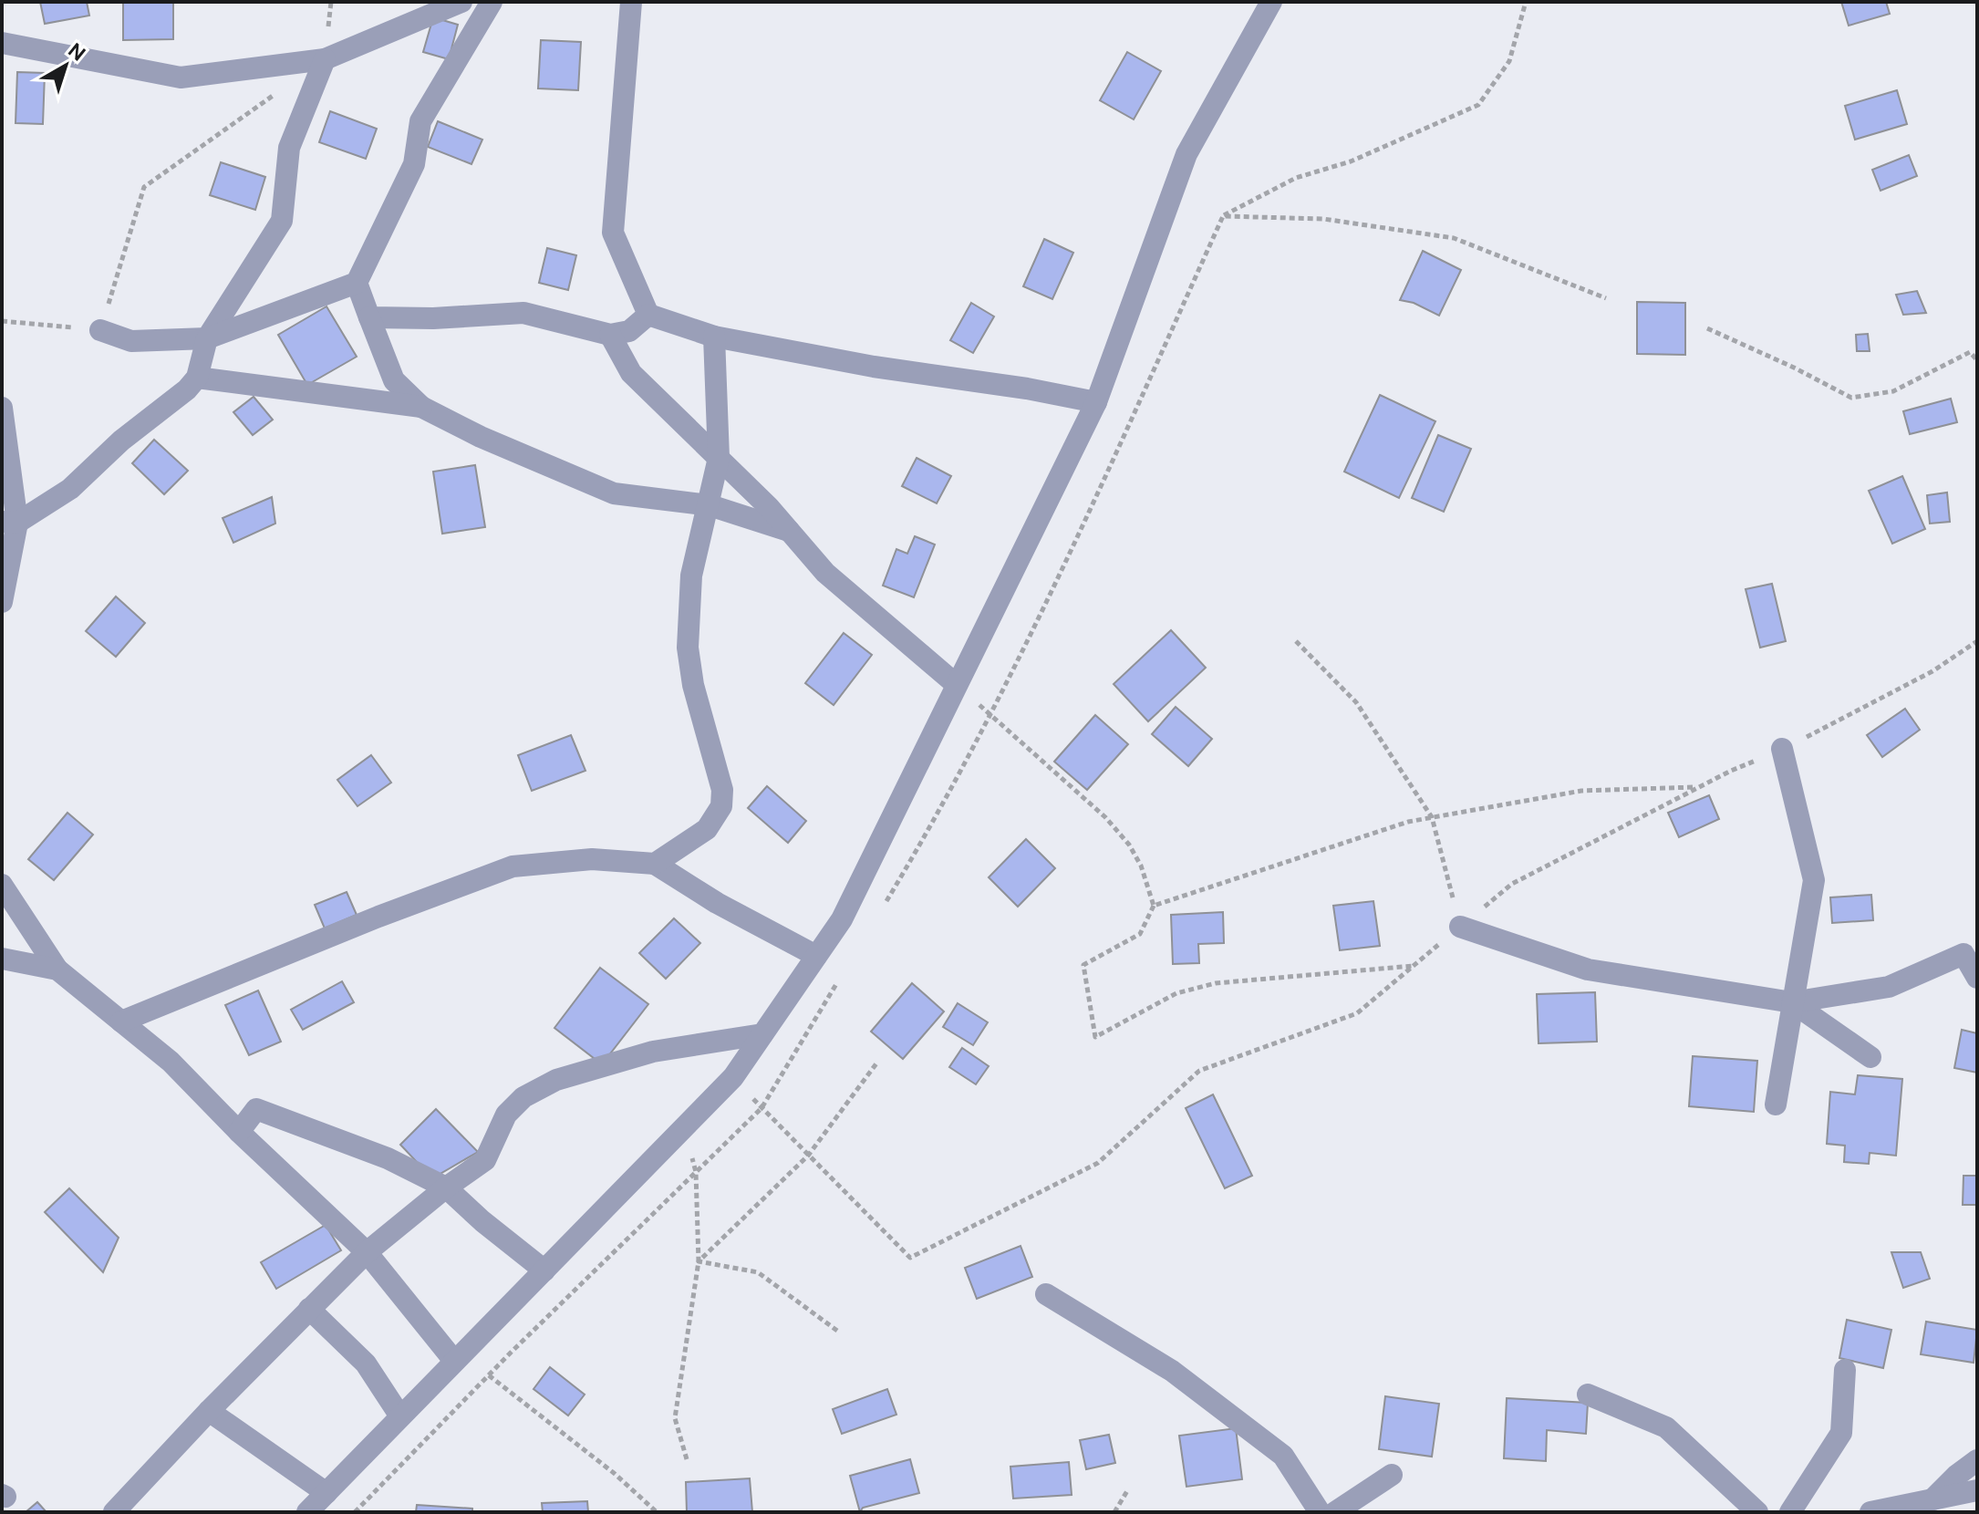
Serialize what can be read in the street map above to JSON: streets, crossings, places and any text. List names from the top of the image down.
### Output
{
  "north": "top right"
}
